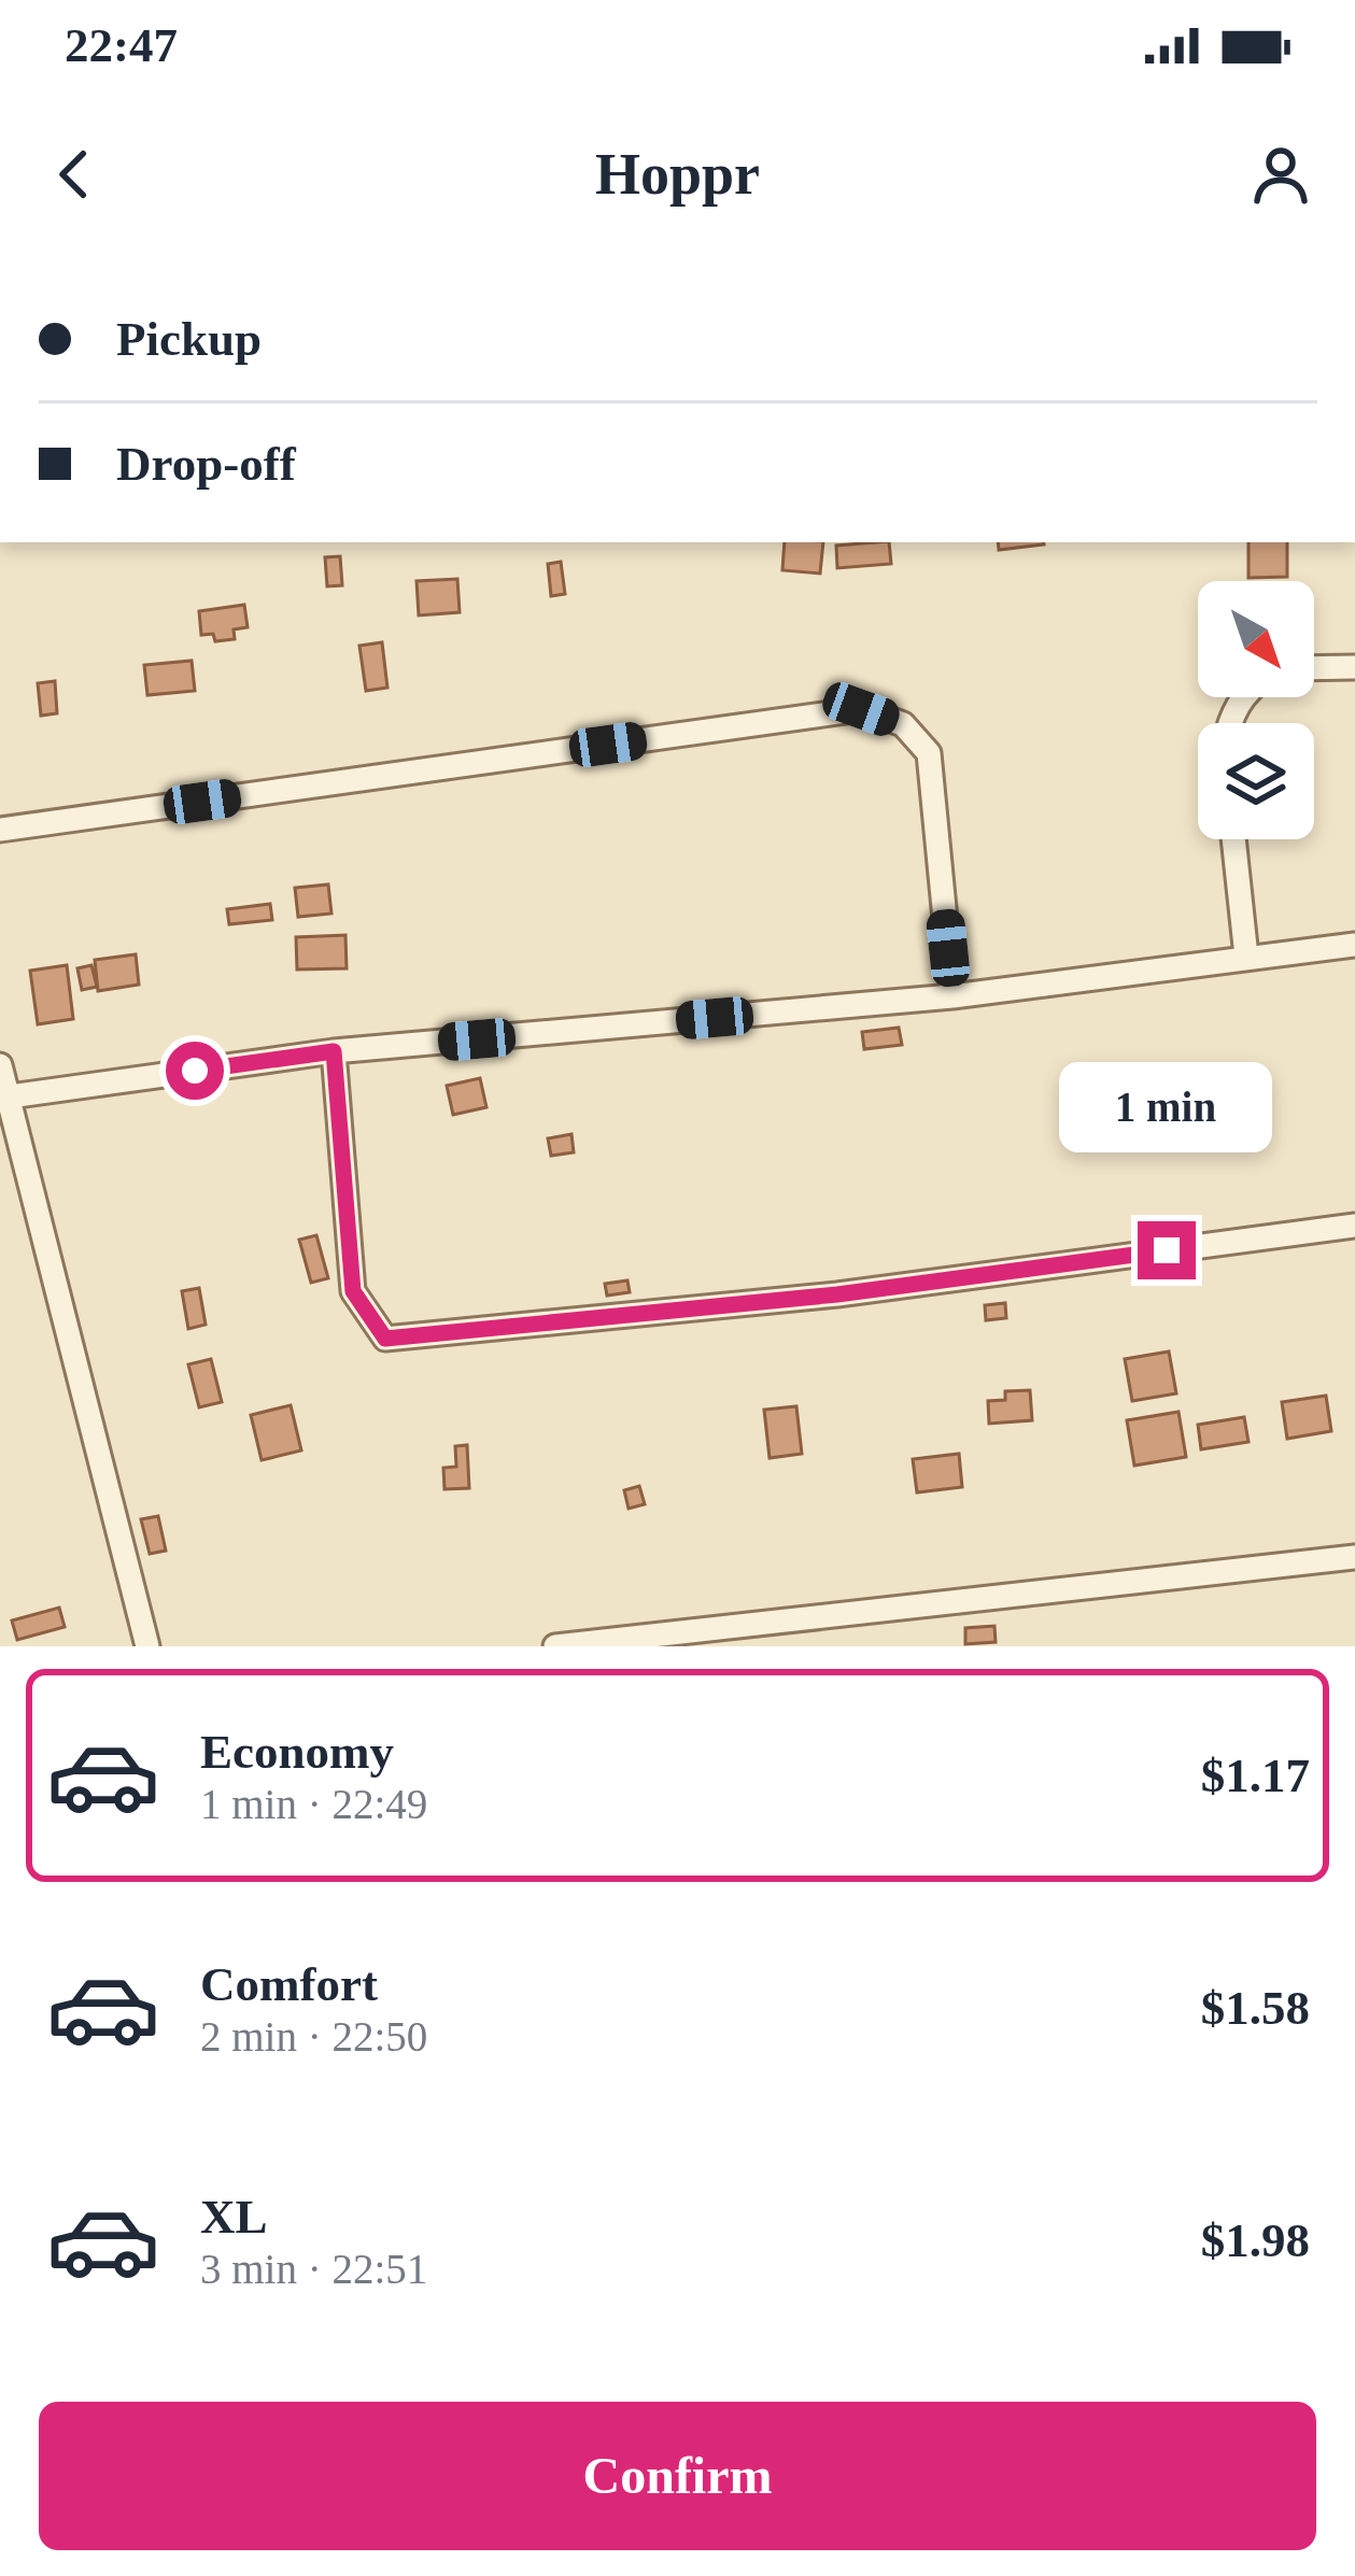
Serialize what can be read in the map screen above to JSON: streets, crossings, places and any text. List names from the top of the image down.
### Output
{
  "north": "bottom right",
  "page": {
    "status": "22:47",
    "header": "Hoppr",
    "banner": ["Pickup", "Drop-off"],
    "bubble": "1 min",
    "list": [
      {
        "name": "Economy",
        "note": "1 min · 22:49",
        "value": "$1.17"
      },
      {
        "name": "Comfort",
        "note": "2 min · 22:50",
        "value": "$1.58"
      },
      {
        "name": "XL",
        "note": "3 min · 22:51",
        "value": "$1.98"
      }
    ],
    "buttons": "Confirm"
  }
}
